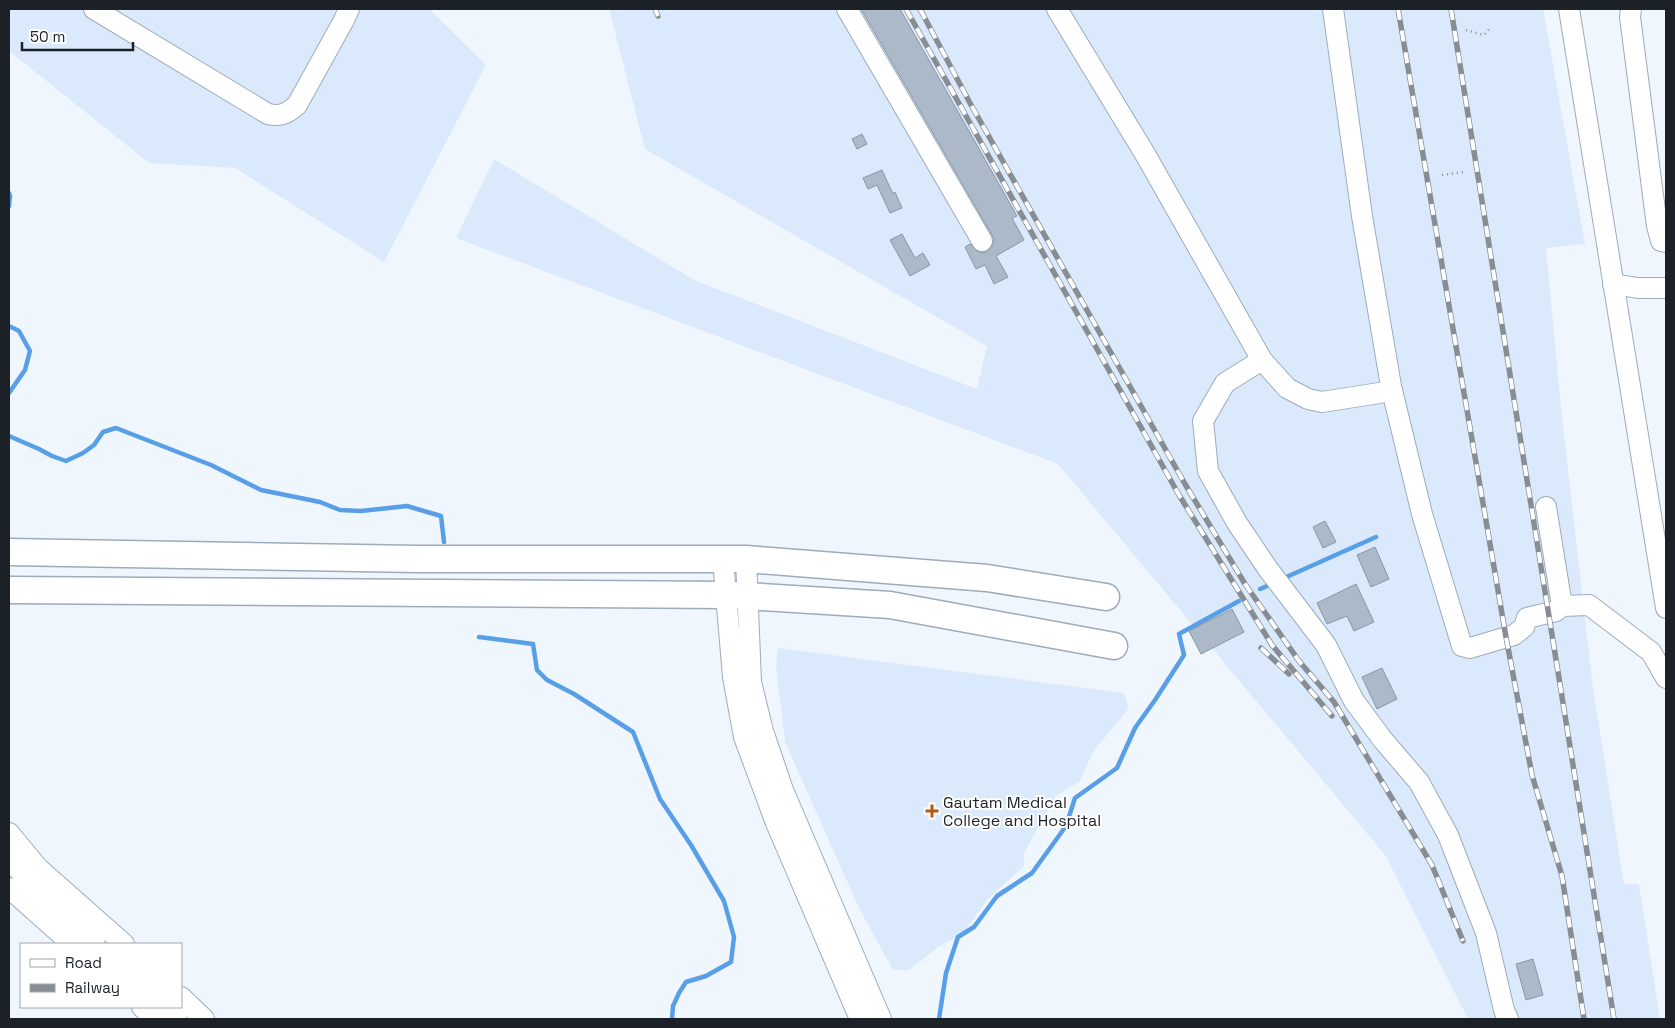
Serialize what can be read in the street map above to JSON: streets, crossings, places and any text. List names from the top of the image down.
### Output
{
  "places": {
    "health": ["Gautam Medical College and Hospital"]
  },
  "legend": ["Road", "Railway"],
  "scale_bar": "50 m"
}
